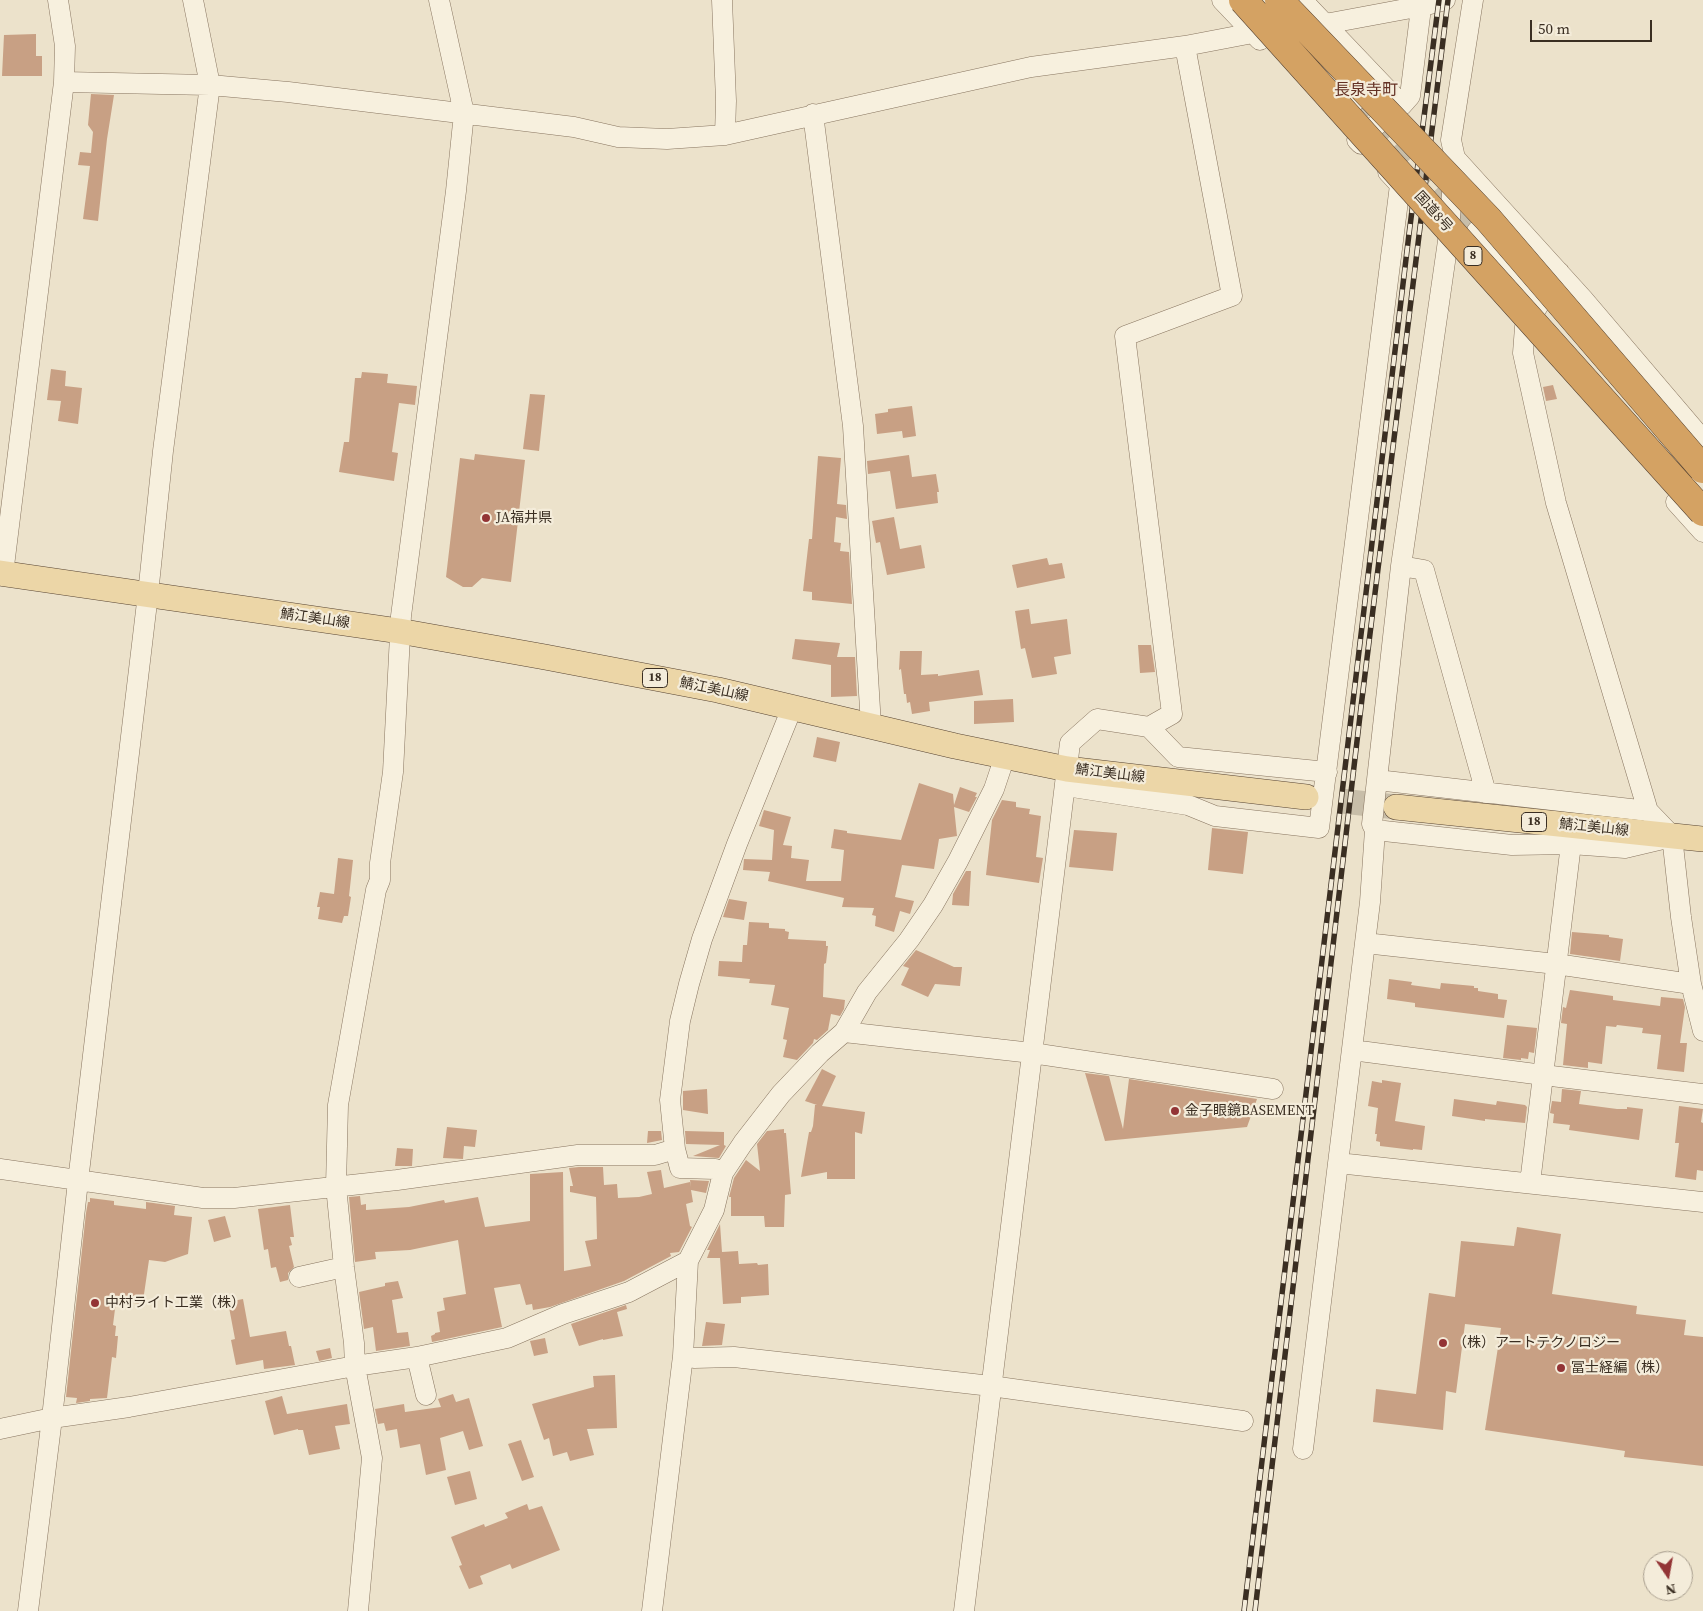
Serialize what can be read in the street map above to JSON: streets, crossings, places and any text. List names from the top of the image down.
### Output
{
  "streets": {
    "highway": ["国道8号", "8"],
    "main road": ["鯖江美山線", "18"]
  },
  "districts": ["長泉寺町"],
  "places": [
    "JA福井県",
    "金子眼鏡BASEMENT",
    "中村ライト工業（株）",
    "（株）アートテクノロジー",
    "冨士経編（株）"
  ],
  "scale_bar": "50 m",
  "north": "bottom"
}
